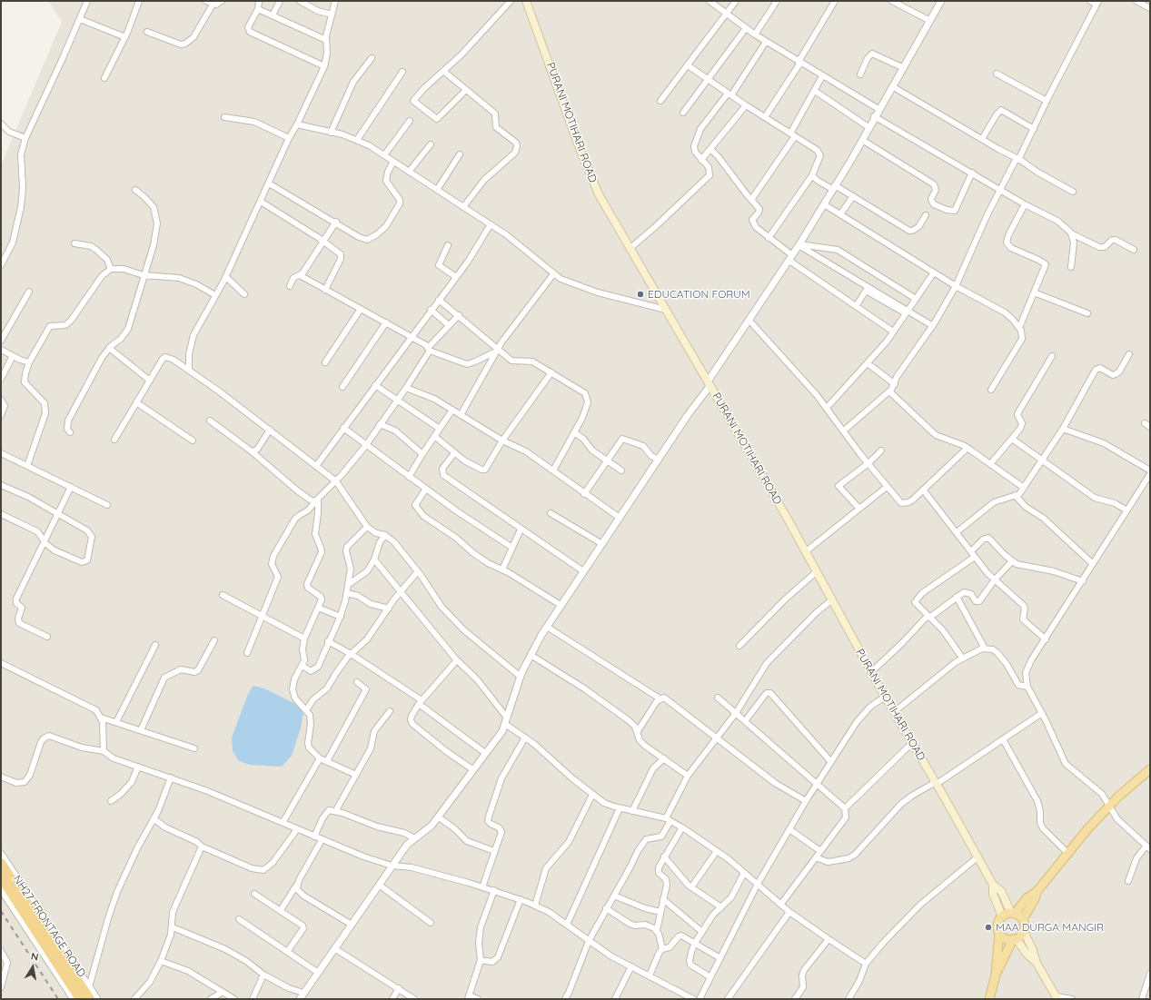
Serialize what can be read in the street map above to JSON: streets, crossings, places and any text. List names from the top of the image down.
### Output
{
  "streets": {
    "main road": ["PURANI MOTIHARI ROAD"],
    "street": ["NH27 FRONTAGE ROAD"]
  },
  "places": ["EDUCATION FORUM", "MAA DURGA MANGIR"],
  "north": "top"
}
